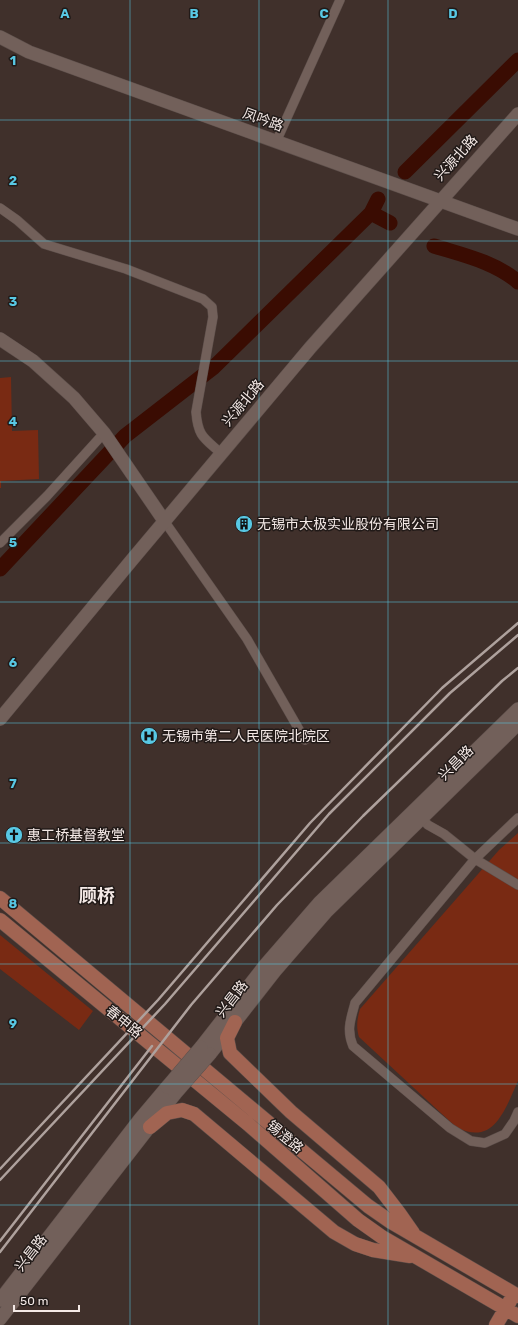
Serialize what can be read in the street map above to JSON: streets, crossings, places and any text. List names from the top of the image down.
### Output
{
  "streets": {
    "main road": [
      "凤吟路",
      "兴源北路",
      "兴昌路",
      "春申路",
      "锡澄路"
    ]
  },
  "crossings": [
    ["凤吟路", "兴源北路"],
    ["春申路", "锡澄路"]
  ],
  "districts": ["顾桥"],
  "places": {
    "building": ["无锡市太极实业股份有限公司"],
    "hospital": ["无锡市第二人民医院北院区"],
    "church": ["惠工桥基督教堂"]
  },
  "scale_bar": "50 m",
  "grid": {
    "columns": [
      "A",
      "B",
      "C",
      "D"
    ],
    "rows": [
      "1",
      "2",
      "3",
      "4",
      "5",
      "6",
      "7",
      "8",
      "9"
    ]
  }
}
